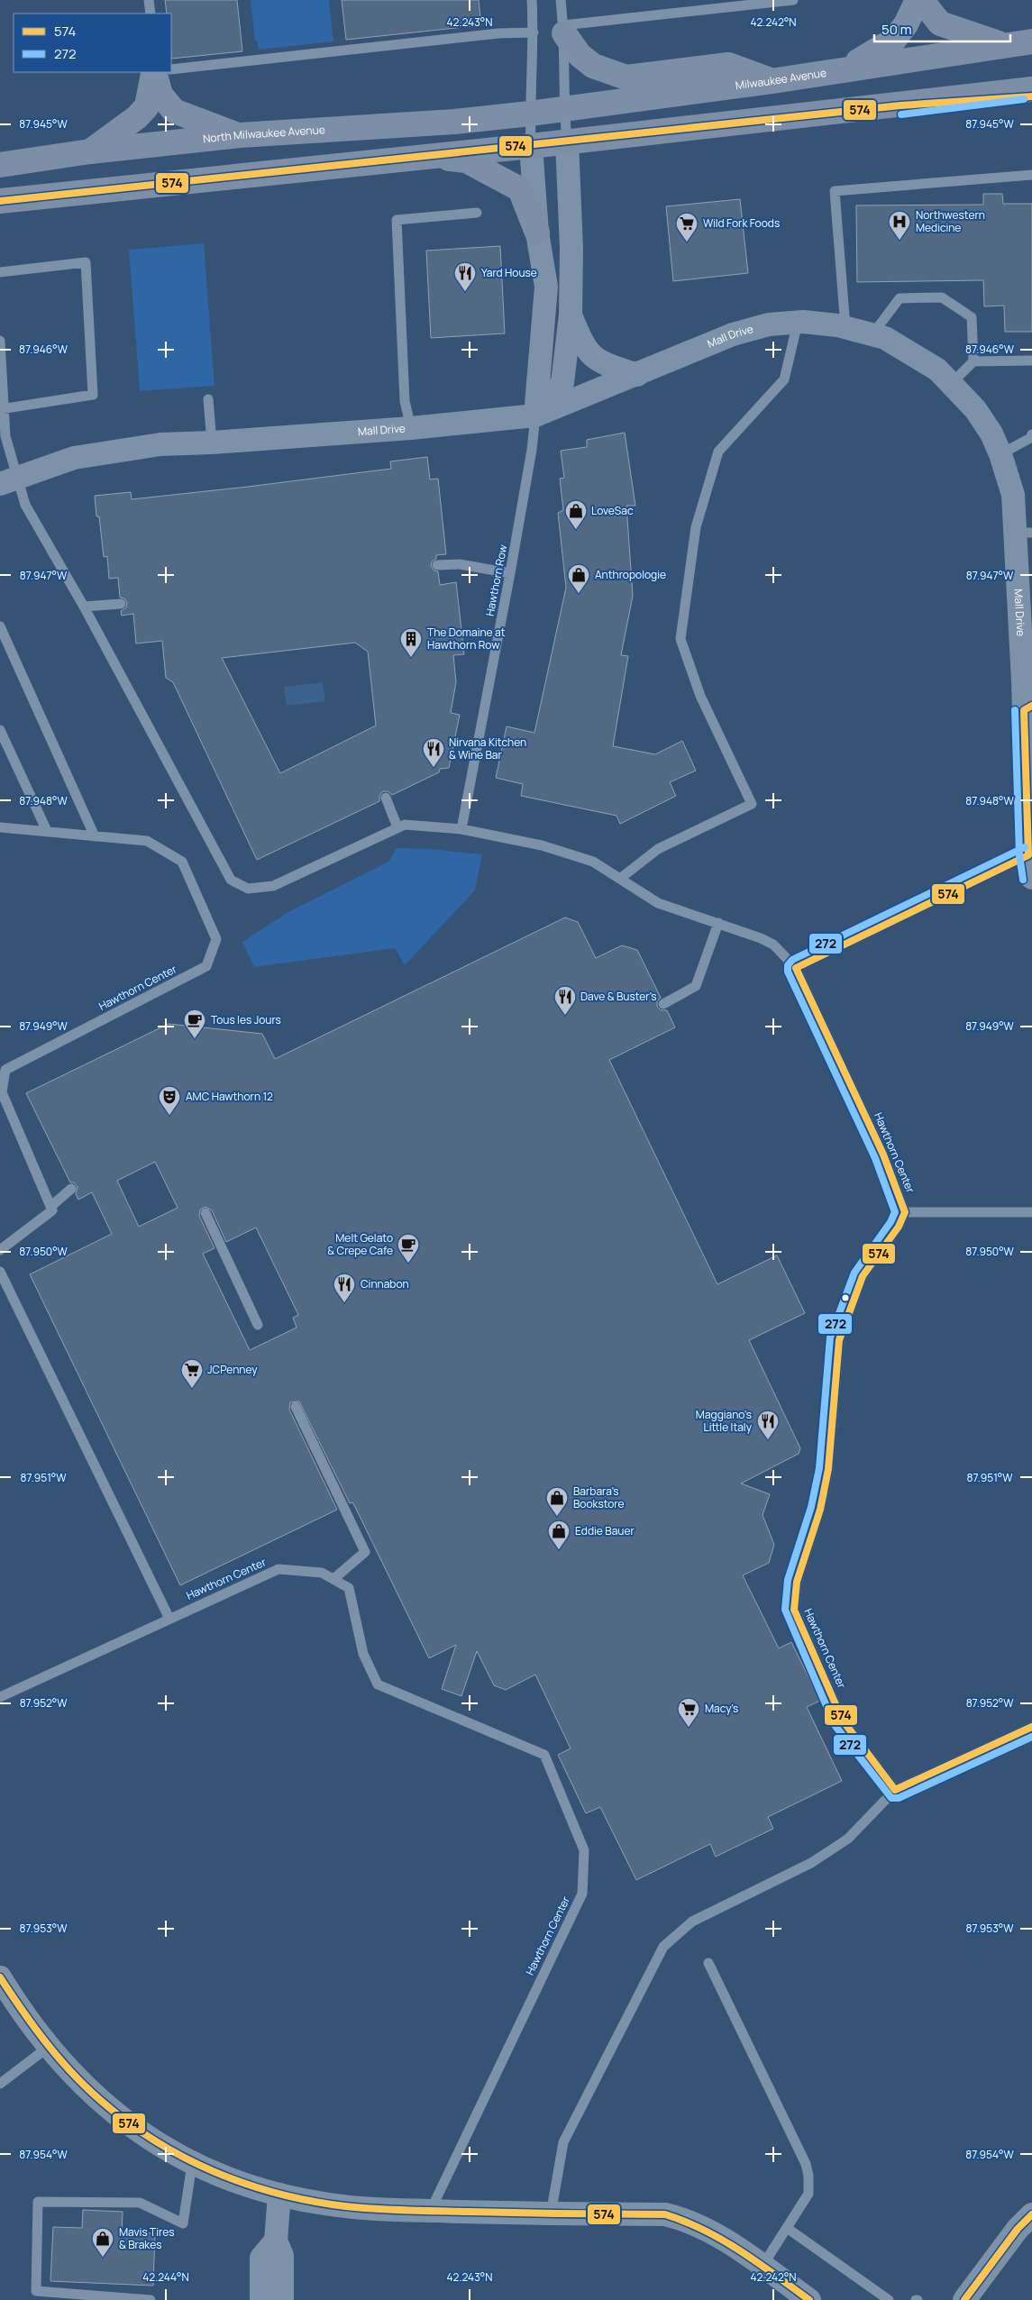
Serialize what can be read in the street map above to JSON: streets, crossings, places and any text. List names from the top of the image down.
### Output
{
  "streets": {
    "main road": ["Milwaukee Avenue", "North Milwaukee Avenue"],
    "street": ["Mall Drive"],
    "lane": ["Hawthorn Row", "Hawthorn Center"]
  },
  "crossings": [
    ["Milwaukee Avenue", "North Milwaukee Avenue"],
    ["Mall Drive", "Hawthorn Row"],
    ["Hawthorn Row", "Hawthorn Center"]
  ],
  "places": {
    "hospital": ["Northwestern Medicine"],
    "supermarket": ["Wild Fork Foods", "JCPenney", "Macy's"],
    "restaurant": [
      "Yard House",
      "Nirvana Kitchen & Wine Bar",
      "Dave & Buster's",
      "Cinnabon",
      "Maggiano's Little Italy"
    ],
    "shop": [
      "LoveSac",
      "Anthropologie",
      "Barbara's Bookstore",
      "Eddie Bauer",
      "Mavis Tires & Brakes"
    ],
    "building": ["The Domaine at Hawthorn Row"],
    "cafe": ["Tous les Jours", "Melt Gelato & Crepe Cafe"],
    "theatre": ["AMC Hawthorn 12"]
  },
  "lines": ["transit line 574", "transit line 272"],
  "legend": ["574", "272"],
  "scale_bar": "50 m",
  "coordinates": [
    "42.243°N",
    "42.242°N",
    "87.945°W",
    "87.946°W",
    "87.947°W",
    "87.948°W",
    "87.949°W",
    "87.950°W",
    "87.951°W",
    "87.952°W",
    "87.953°W",
    "87.954°W",
    "42.244°N"
  ]
}
